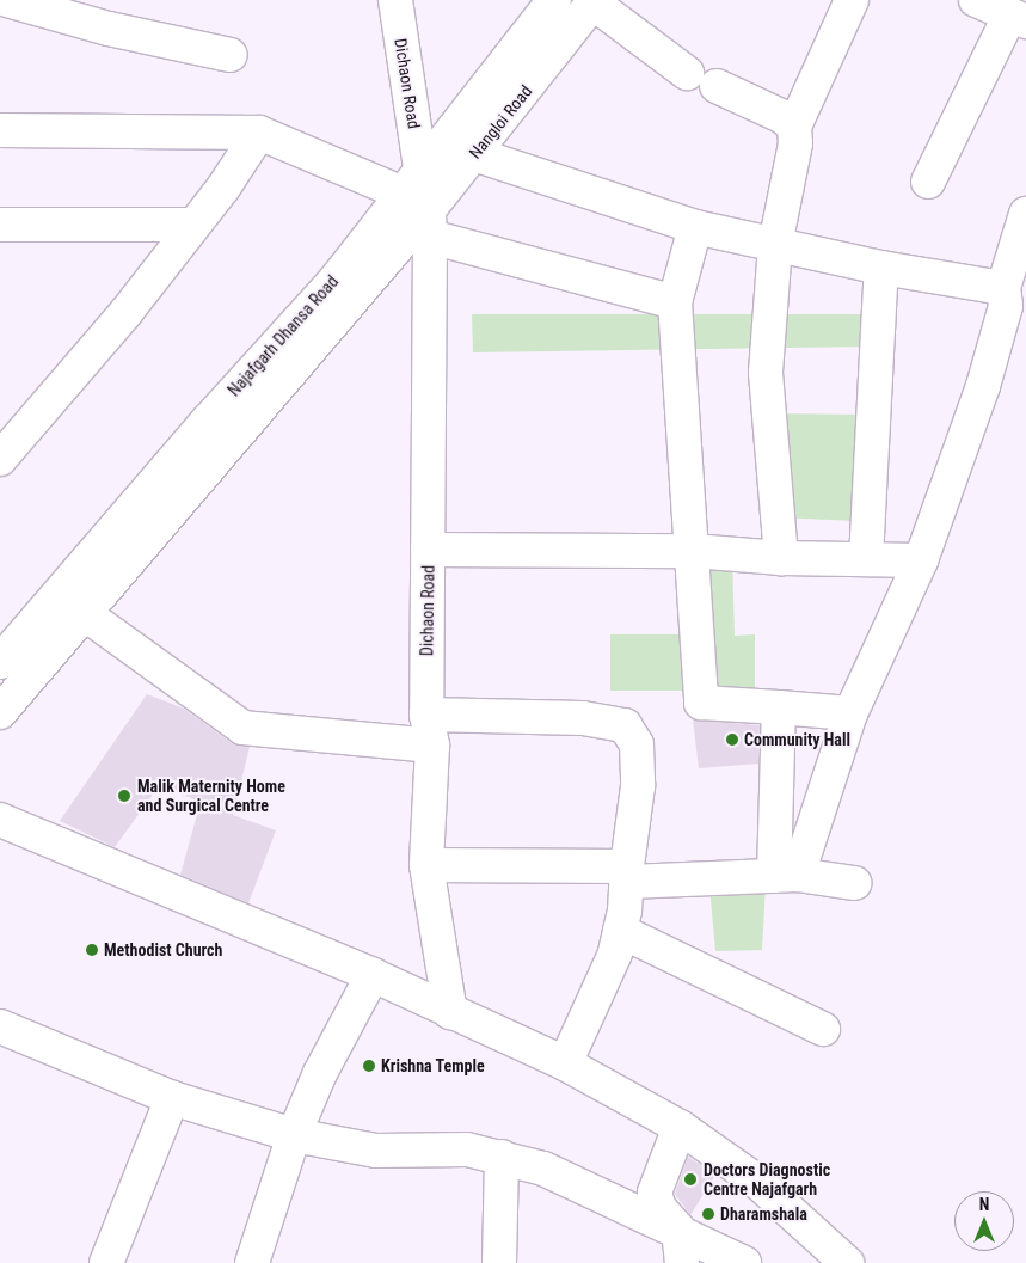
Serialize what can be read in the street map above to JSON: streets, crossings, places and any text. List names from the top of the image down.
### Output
{
  "streets": {
    "street": ["Dichaon Road", "Nangloi Road", "Najafgarh Dhansa Road"]
  },
  "crossings": [
    ["Dichaon Road", "Nangloi Road"],
    ["Dichaon Road", "Najafgarh Dhansa Road"]
  ],
  "places": [
    "Community Hall",
    "Malik Maternity Home and Surgical Centre",
    "Methodist Church",
    "Krishna Temple",
    "Doctors Diagnostic Centre Najafgarh",
    "Dharamshala"
  ],
  "north": "top"
}
